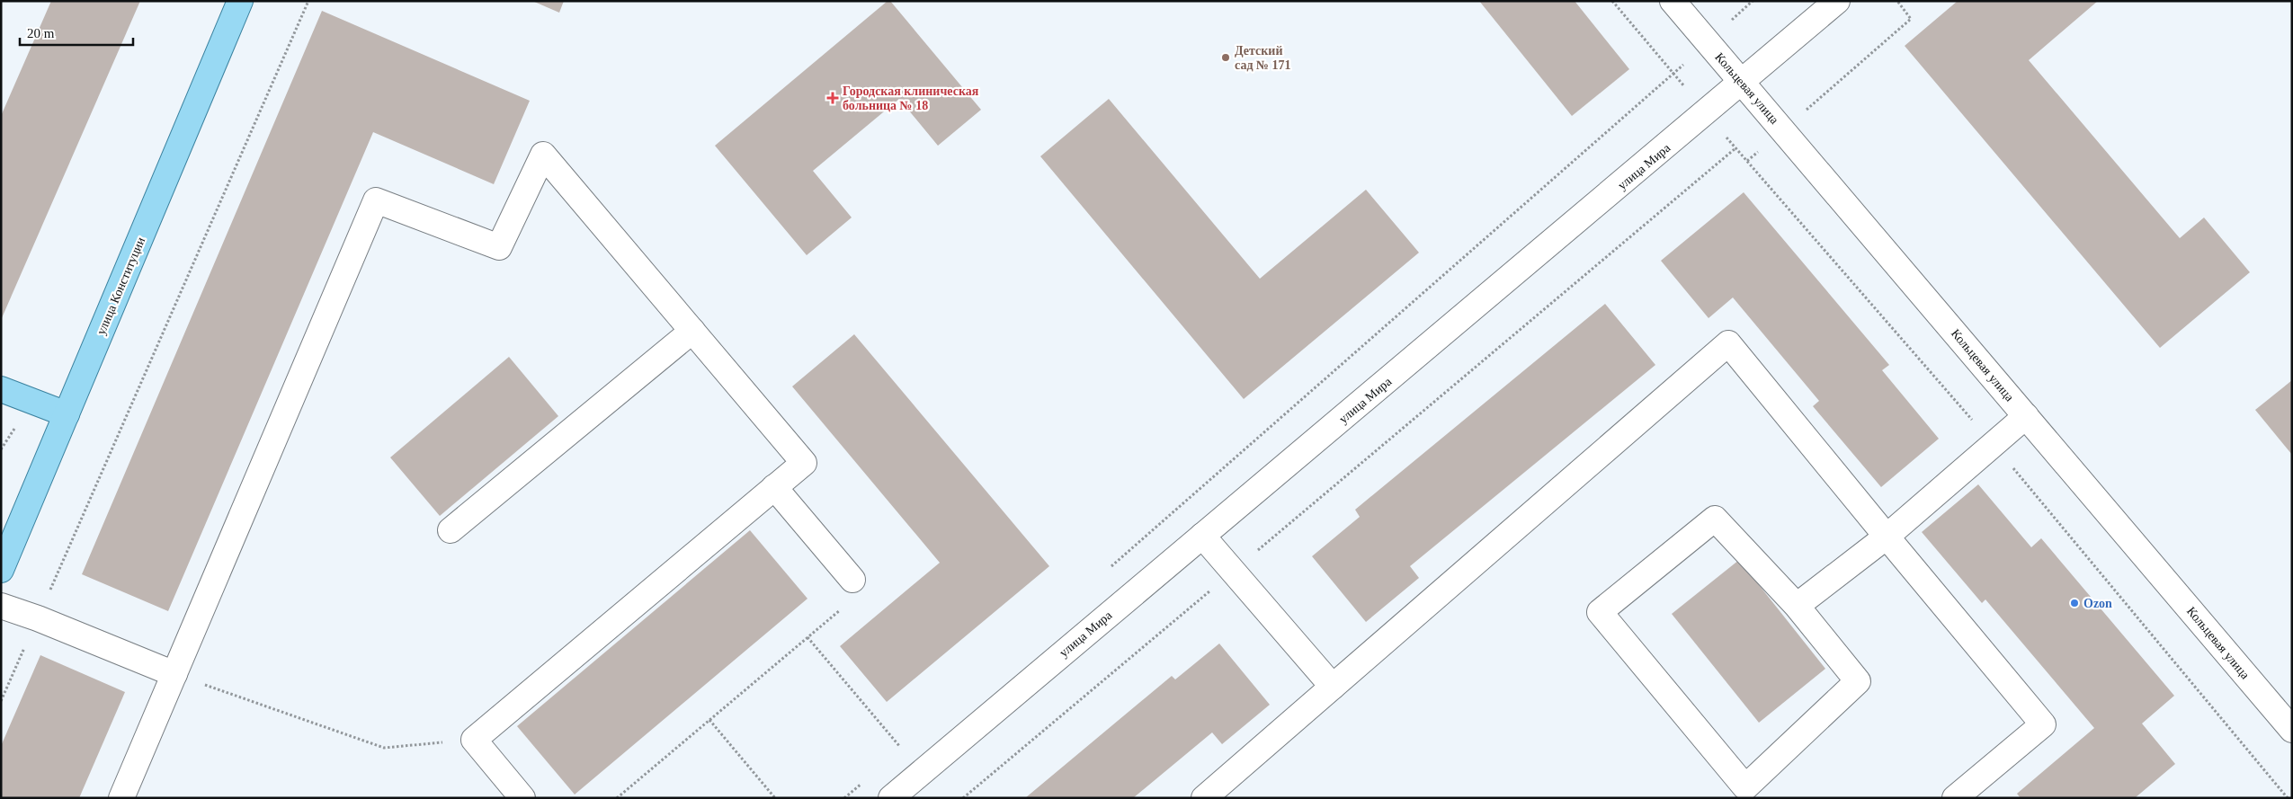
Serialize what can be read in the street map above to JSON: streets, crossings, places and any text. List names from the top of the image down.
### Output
{
  "streets": {
    "main road": ["улица Конституции"],
    "street": ["Кольцевая улица", "улица Мира"]
  },
  "crossings": [
    ["Кольцевая улица", "улица Мира"]
  ],
  "places": {
    "other": ["Детский сад № 171", "Ozon"],
    "health": ["Городская клиническая больница № 18"]
  },
  "scale_bar": "20 m"
}
